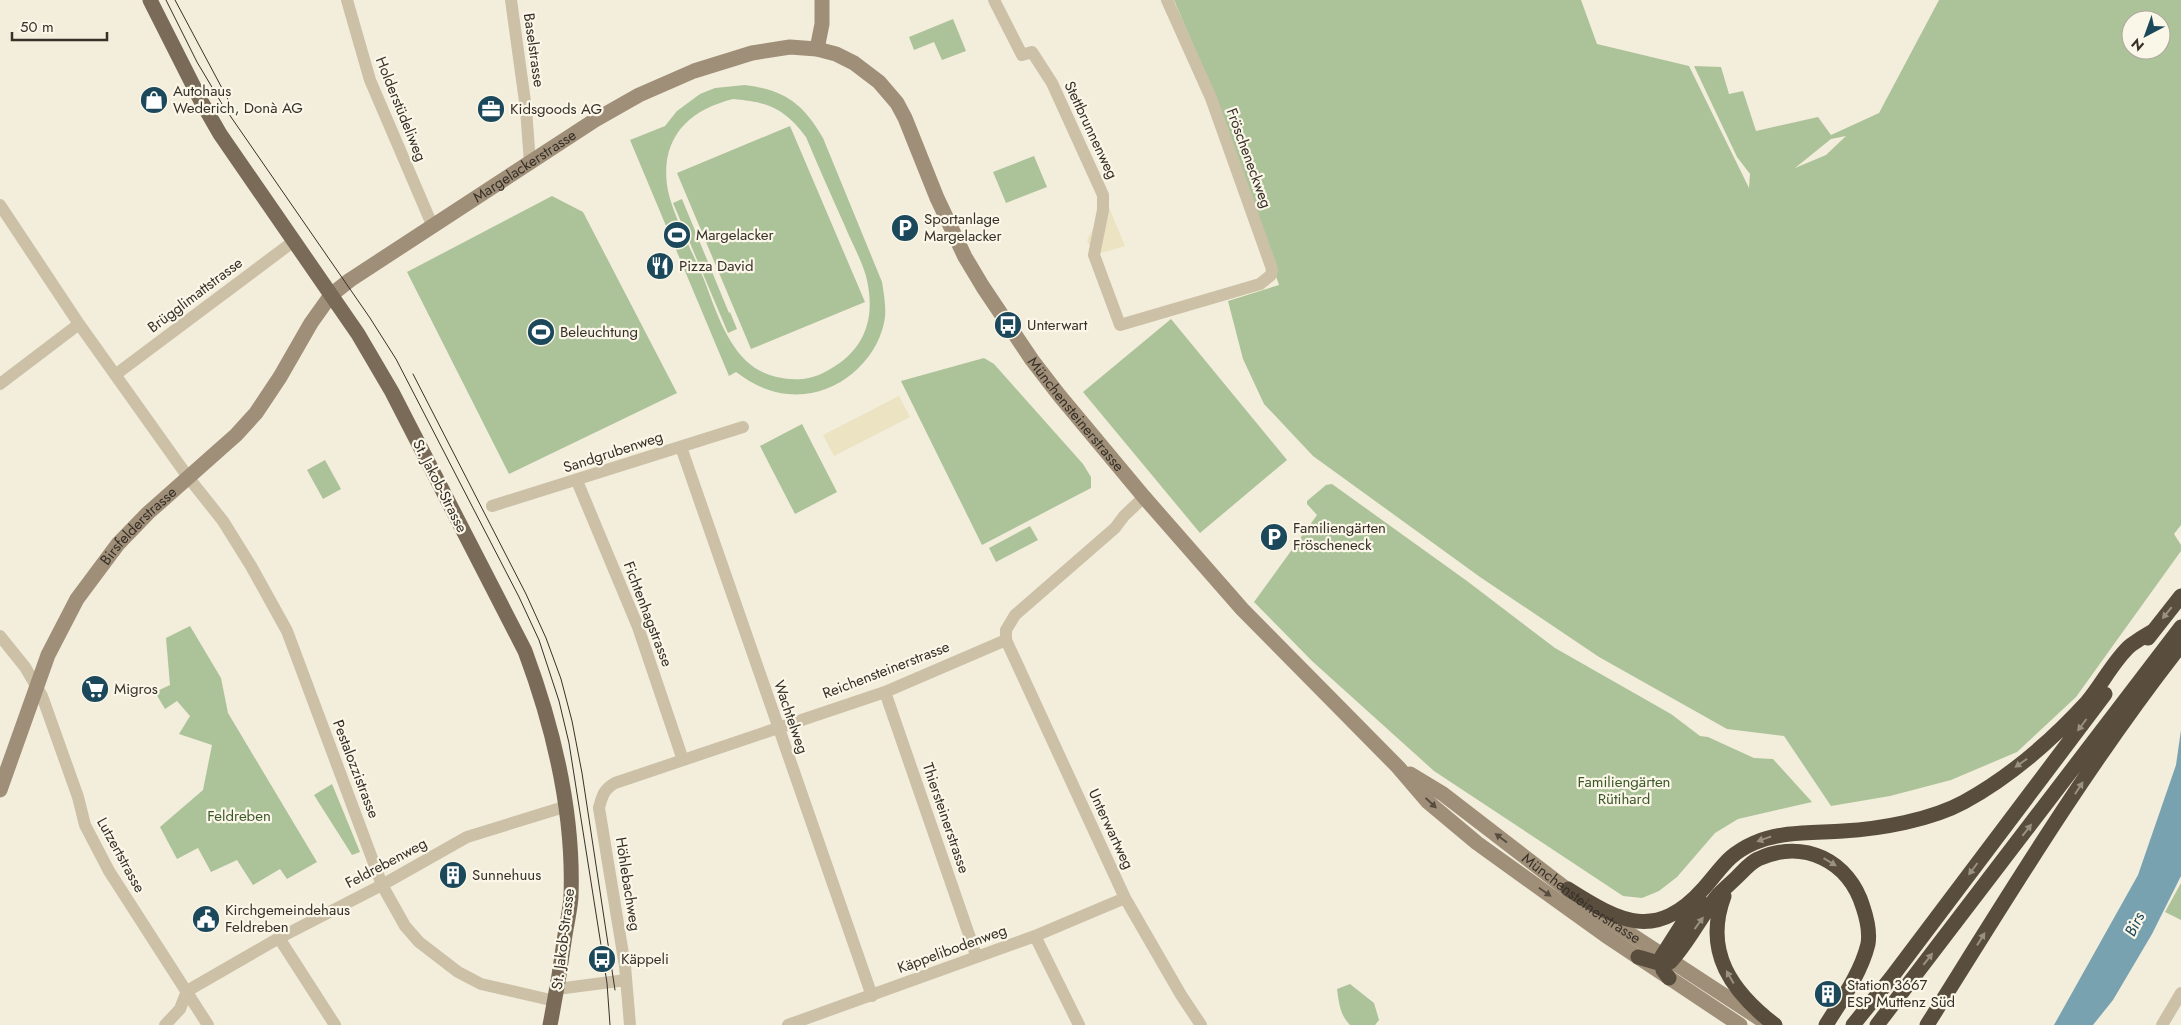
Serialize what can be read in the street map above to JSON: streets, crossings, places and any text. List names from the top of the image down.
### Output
{
  "streets": {
    "main road": [
      "Margelackerstrasse",
      "Münchensteinerstrasse",
      "St. Jakob-Strasse",
      "Birsfelderstrasse"
    ],
    "street": [
      "Baselstrasse",
      "Holderstüdeliweg",
      "Stettbrunnenweg",
      "Fröscheneckweg",
      "Brügglimattstrasse",
      "Sandgrubenweg",
      "Fichtenhagstrasse",
      "Reichensteinerstrasse",
      "Wachtelweg",
      "Pestalozzistrasse",
      "Thiersteinerstrasse",
      "Unterwartweg",
      "Lutzertstrasse",
      "Feldrebenweg",
      "Höhlebachweg",
      "Käppelibodenweg"
    ]
  },
  "crossings": [
    ["Baselstrasse", "Margelackerstrasse"],
    ["Holderstüdeliweg", "Margelackerstrasse"],
    ["Stettbrunnenweg", "Fröscheneckweg"],
    ["Margelackerstrasse", "Münchensteinerstrasse"],
    ["Margelackerstrasse", "St. Jakob-Strasse"],
    ["Margelackerstrasse", "Birsfelderstrasse"],
    ["Brügglimattstrasse", "St. Jakob-Strasse"],
    ["Brügglimattstrasse", "Pestalozzistrasse"],
    ["Sandgrubenweg", "Fichtenhagstrasse"],
    ["Sandgrubenweg", "Wachtelweg"],
    ["St. Jakob-Strasse", "Birsfelderstrasse"],
    ["St. Jakob-Strasse", "Pestalozzistrasse"],
    ["St. Jakob-Strasse", "Feldrebenweg"],
    ["Birsfelderstrasse", "Pestalozzistrasse"],
    ["Birsfelderstrasse", "Lutzertstrasse"],
    ["Fichtenhagstrasse", "Reichensteinerstrasse"],
    ["Reichensteinerstrasse", "Wachtelweg"],
    ["Reichensteinerstrasse", "Thiersteinerstrasse"],
    ["Reichensteinerstrasse", "Unterwartweg"],
    ["Reichensteinerstrasse", "Höhlebachweg"],
    ["Wachtelweg", "Käppelibodenweg"],
    ["Pestalozzistrasse", "Feldrebenweg"],
    ["Thiersteinerstrasse", "Käppelibodenweg"],
    ["Unterwartweg", "Käppelibodenweg"],
    ["Lutzertstrasse", "Feldrebenweg"]
  ],
  "water": ["Birs"],
  "parks": ["Familiengärten Rütihard", "Feldreben"],
  "places": {
    "shop": ["Autohaus Wederich, Donà AG"],
    "office": ["Kidsgoods AG"],
    "parking": ["Sportanlage Margelacker", "Familiengärten Fröscheneck"],
    "sports": ["Margelacker", "Beleuchtung"],
    "restaurant": ["Pizza David"],
    "bus stop": ["Unterwart", "Käppeli"],
    "supermarket": ["Migros"],
    "building": ["Sunnehuus", "Station 3667 ESP Muttenz Süd"],
    "public building": ["Kirchgemeindehaus Feldreben"]
  },
  "scale_bar": "50 m",
  "north": "bottom left"
}
